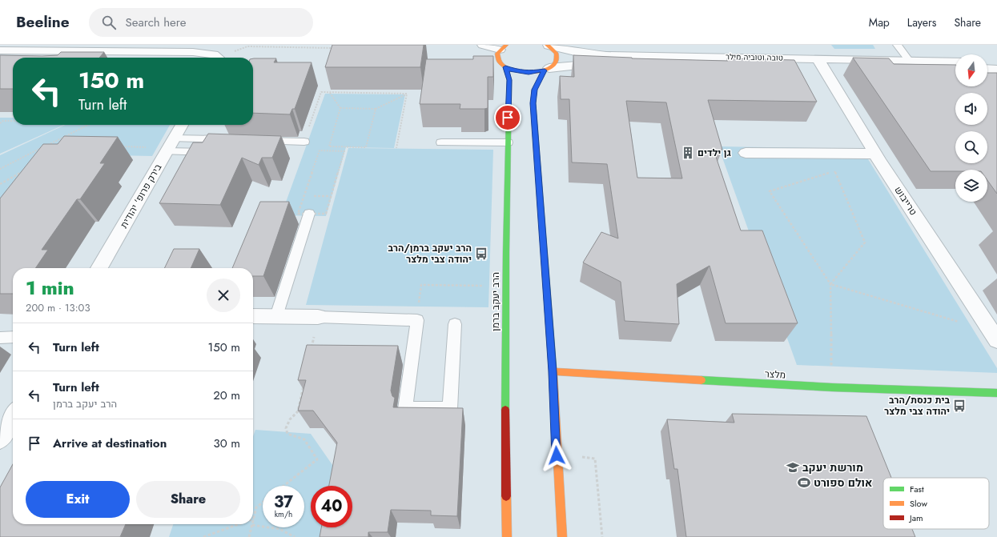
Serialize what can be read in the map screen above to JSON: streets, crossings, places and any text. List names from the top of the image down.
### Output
{
  "streets": {
    "street": [
      "טובה וטוביה מילר",
      "בירק פרופ' יהודית",
      "טרייבוש",
      "הרב יעקב ברמן",
      "מלצר"
    ]
  },
  "crossings": [
    ["טובה וטוביה מילר", "טרייבוש"]
  ],
  "places": {
    "building": ["גן ילדים"],
    "bus stop": ["הרב יעקב ברמן/הרב יהודה צבי מלצר", "בית כנסת/הרב יהודה צבי מלצר"],
    "school or university": ["מורשת יעקב"],
    "sports": ["אולם ספורט"]
  },
  "legend": ["Fast", "Slow", "Jam"],
  "north": "bottom",
  "page": {
    "header": "Beeline",
    "search": "Search here",
    "nav": ["Map", "Layers", "Share"],
    "turn": ["150 m", "Turn left"],
    "heading": ["1 min", "200 m · 13:03"],
    "list": [
      {
        "name": "Turn left",
        "value": "150 m"
      },
      {
        "name": "Turn left",
        "note": "הרב יעקב ברמן",
        "value": "20 m"
      },
      {
        "name": "Arrive at destination",
        "value": "30 m"
      }
    ],
    "buttons": ["Exit", "Share"],
    "speed": "37 km/h",
    "limit": "40"
  }
}
